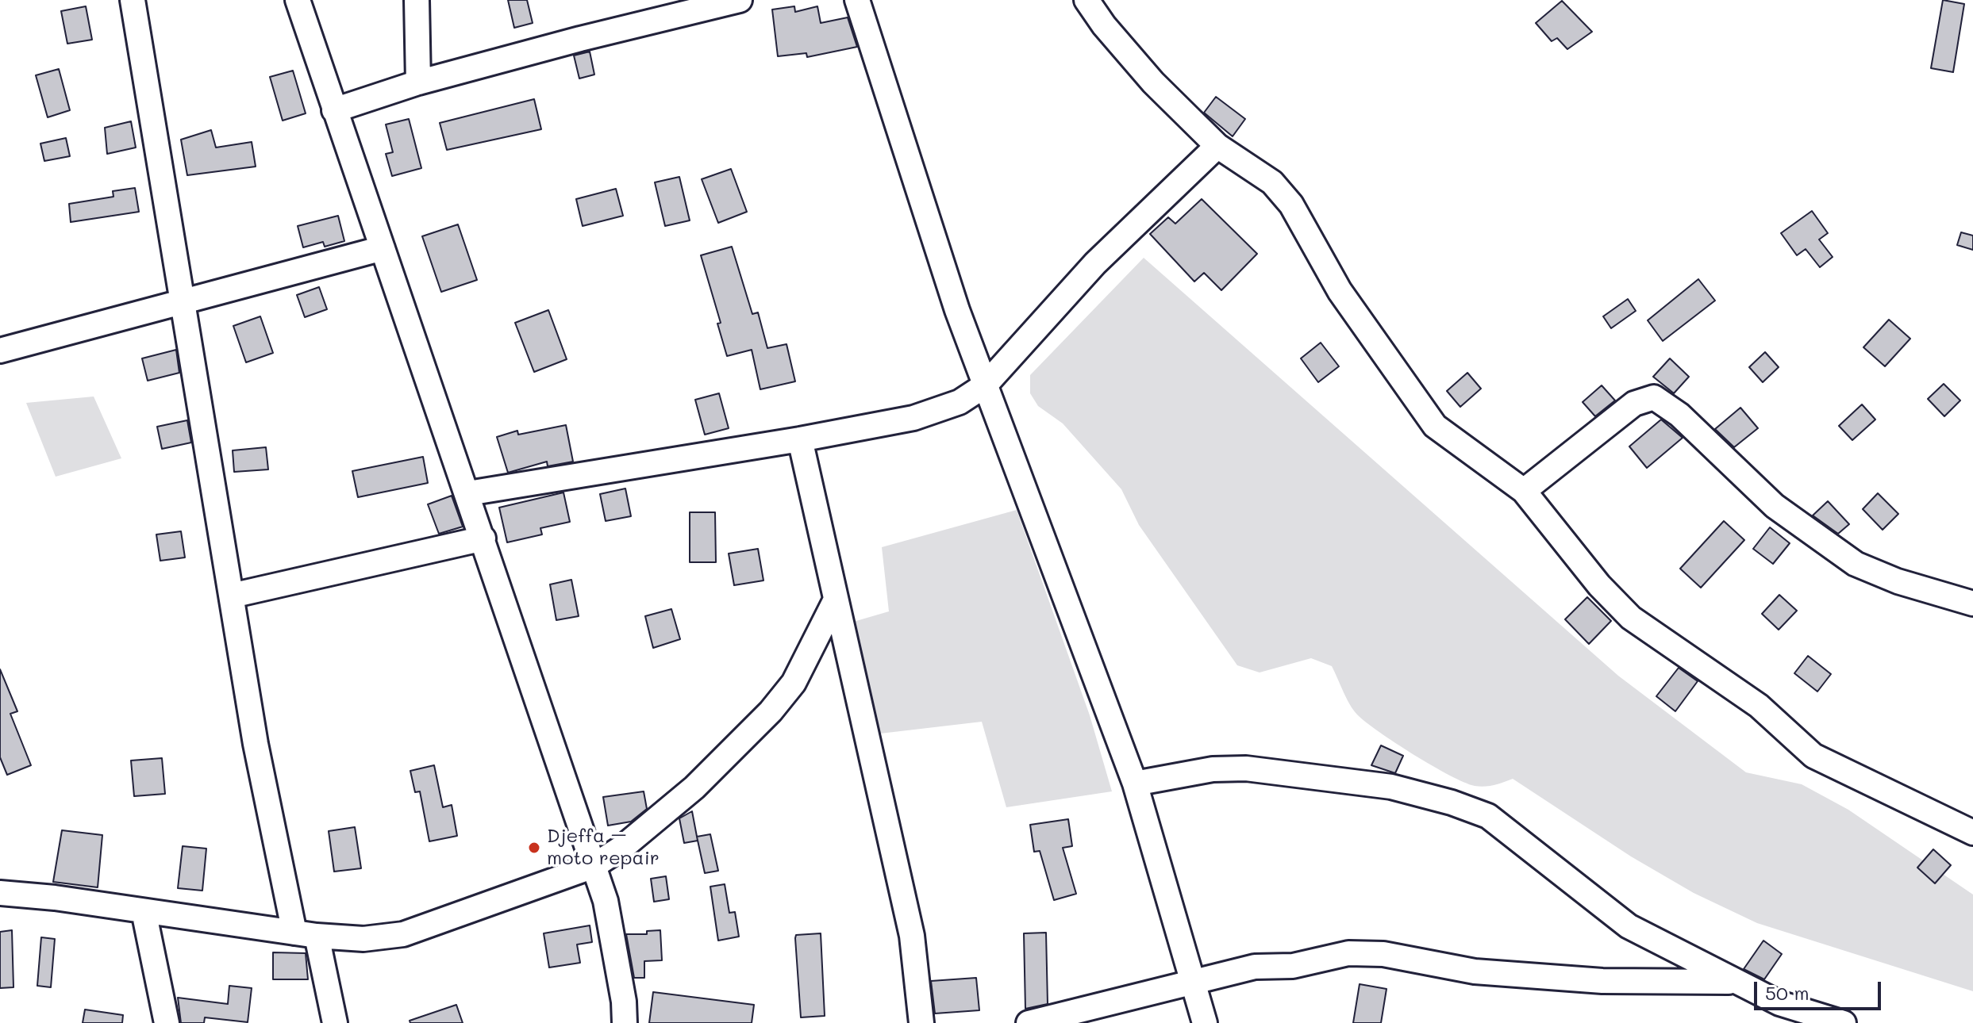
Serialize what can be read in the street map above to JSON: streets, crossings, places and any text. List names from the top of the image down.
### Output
{
  "places": ["Djeffa – moto repair"],
  "scale_bar": "50 m"
}
